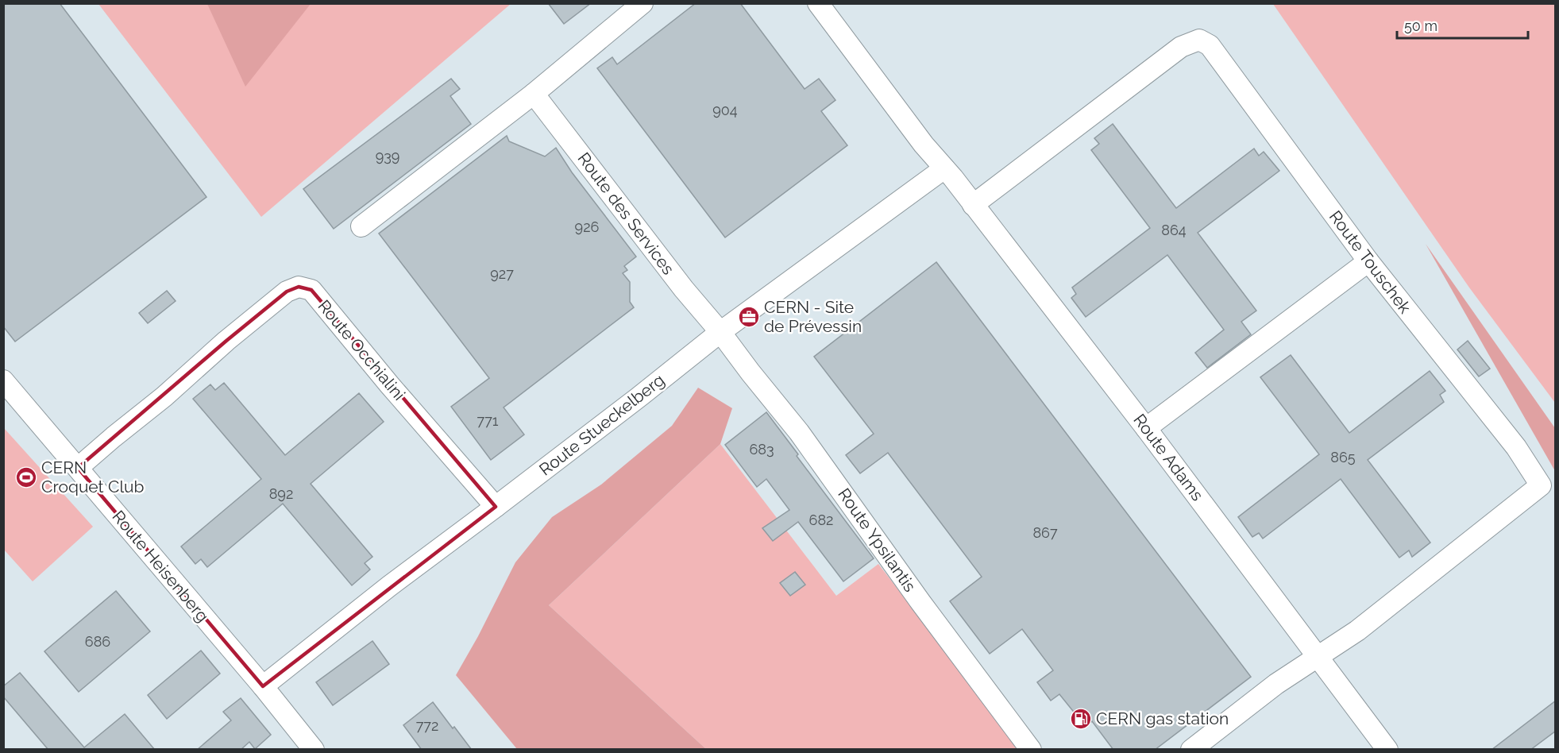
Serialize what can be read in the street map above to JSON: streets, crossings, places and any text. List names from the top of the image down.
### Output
{
  "streets": {
    "street": [
      "Route des Services",
      "Route Touschek",
      "Route Occhialini",
      "Route Stueckelberg",
      "Route Adams",
      "Route Ypsilantis",
      "Route Heisenberg"
    ]
  },
  "crossings": [
    ["Route des Services", "Route Stueckelberg"],
    ["Route des Services", "Route Ypsilantis"],
    ["Route Touschek", "Route Adams"],
    ["Route Occhialini", "Route Stueckelberg"],
    ["Route Occhialini", "Route Heisenberg"],
    ["Route Stueckelberg", "Route Adams"],
    ["Route Stueckelberg", "Route Ypsilantis"],
    ["Route Stueckelberg", "Route Heisenberg"]
  ],
  "places": {
    "office": ["CERN - Site de Prévessin"],
    "sports": ["CERN Croquet Club"],
    "fuel station": ["CERN gas station"]
  },
  "house_numbers": [
    "904",
    "939",
    "926",
    "864",
    "927",
    "771",
    "683",
    "865",
    "892",
    "682",
    "867",
    "686",
    "772"
  ],
  "scale_bar": "50 m"
}
